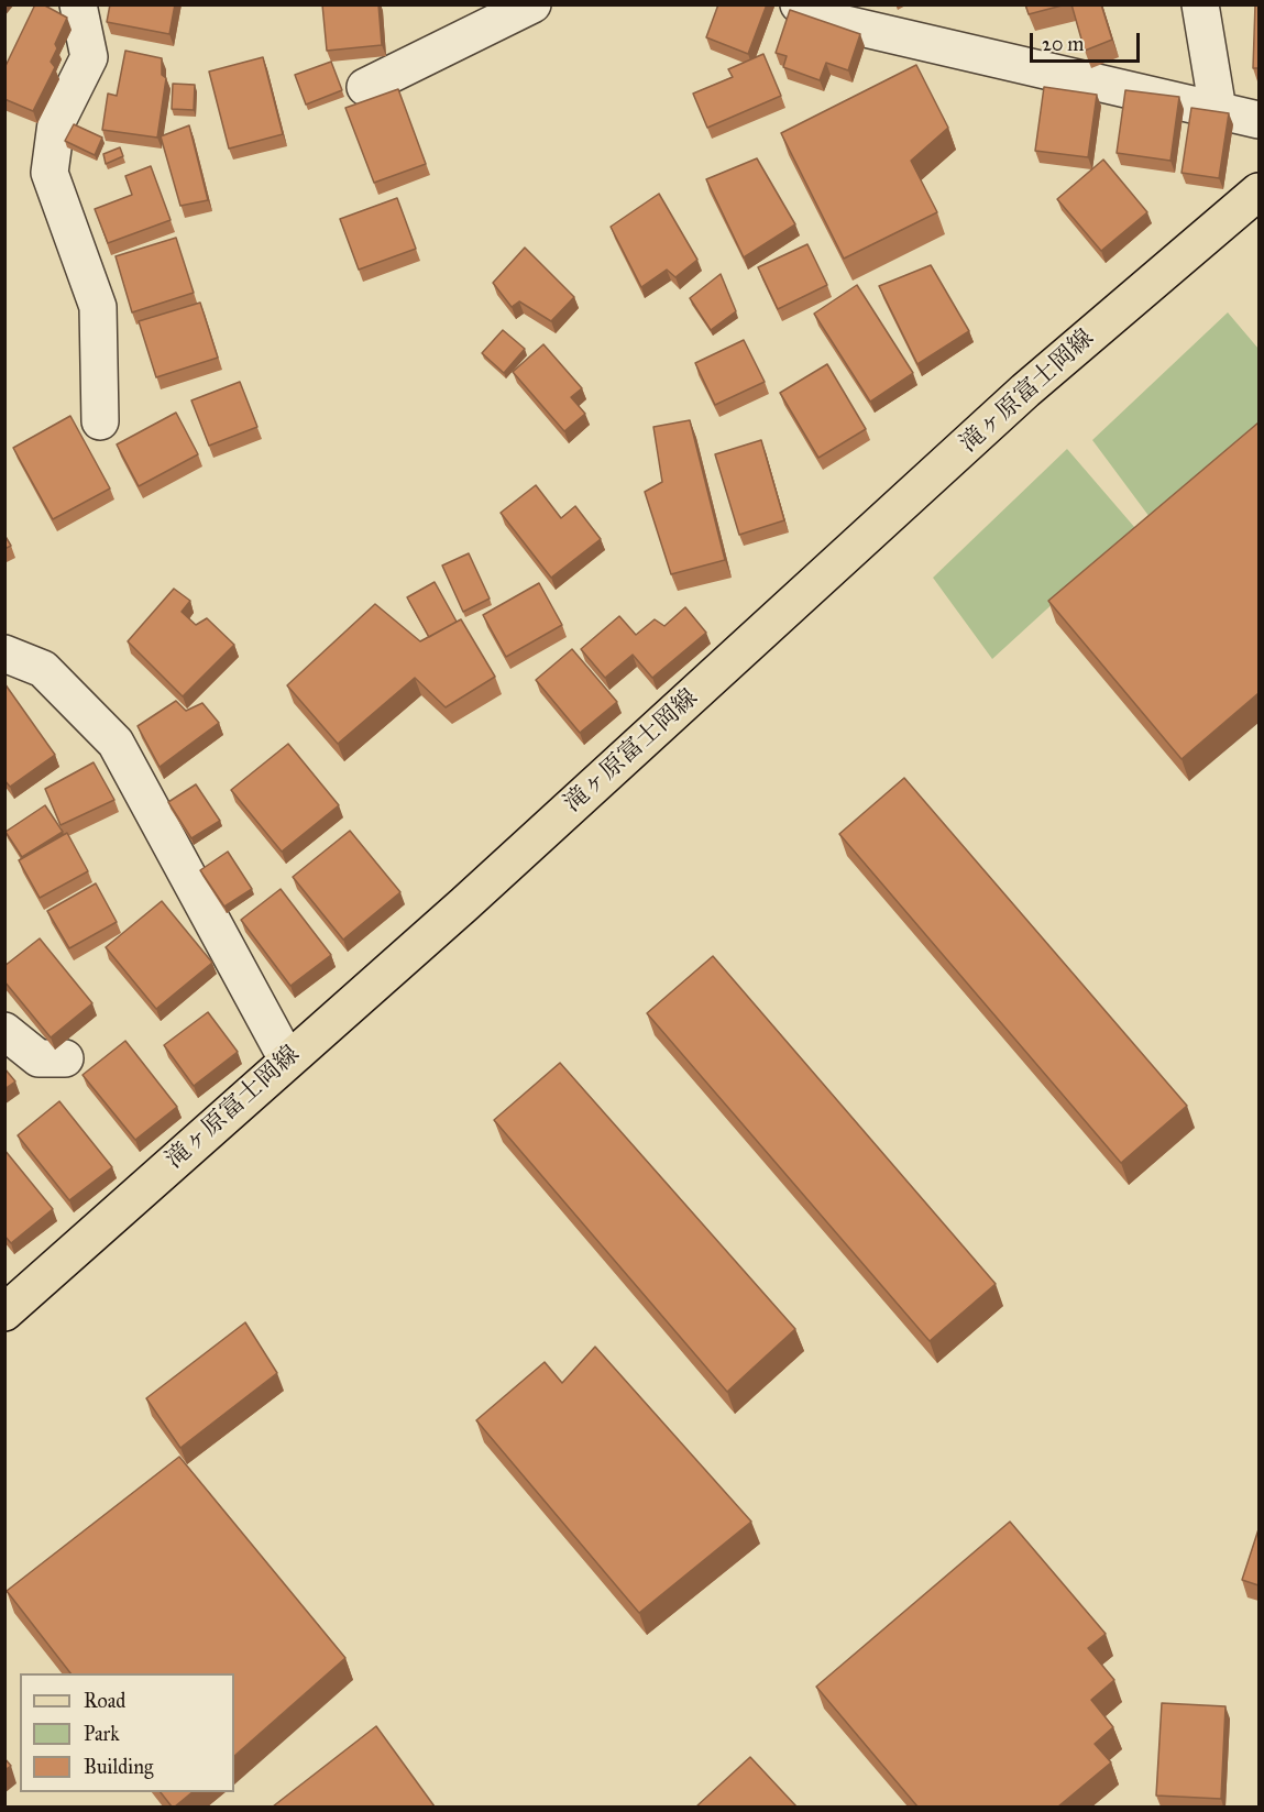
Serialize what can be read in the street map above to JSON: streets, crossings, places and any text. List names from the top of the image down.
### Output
{
  "streets": {
    "main road": ["滝ヶ原富士岡線"]
  },
  "legend": ["Road", "Park", "Building"],
  "scale_bar": "20 m"
}
